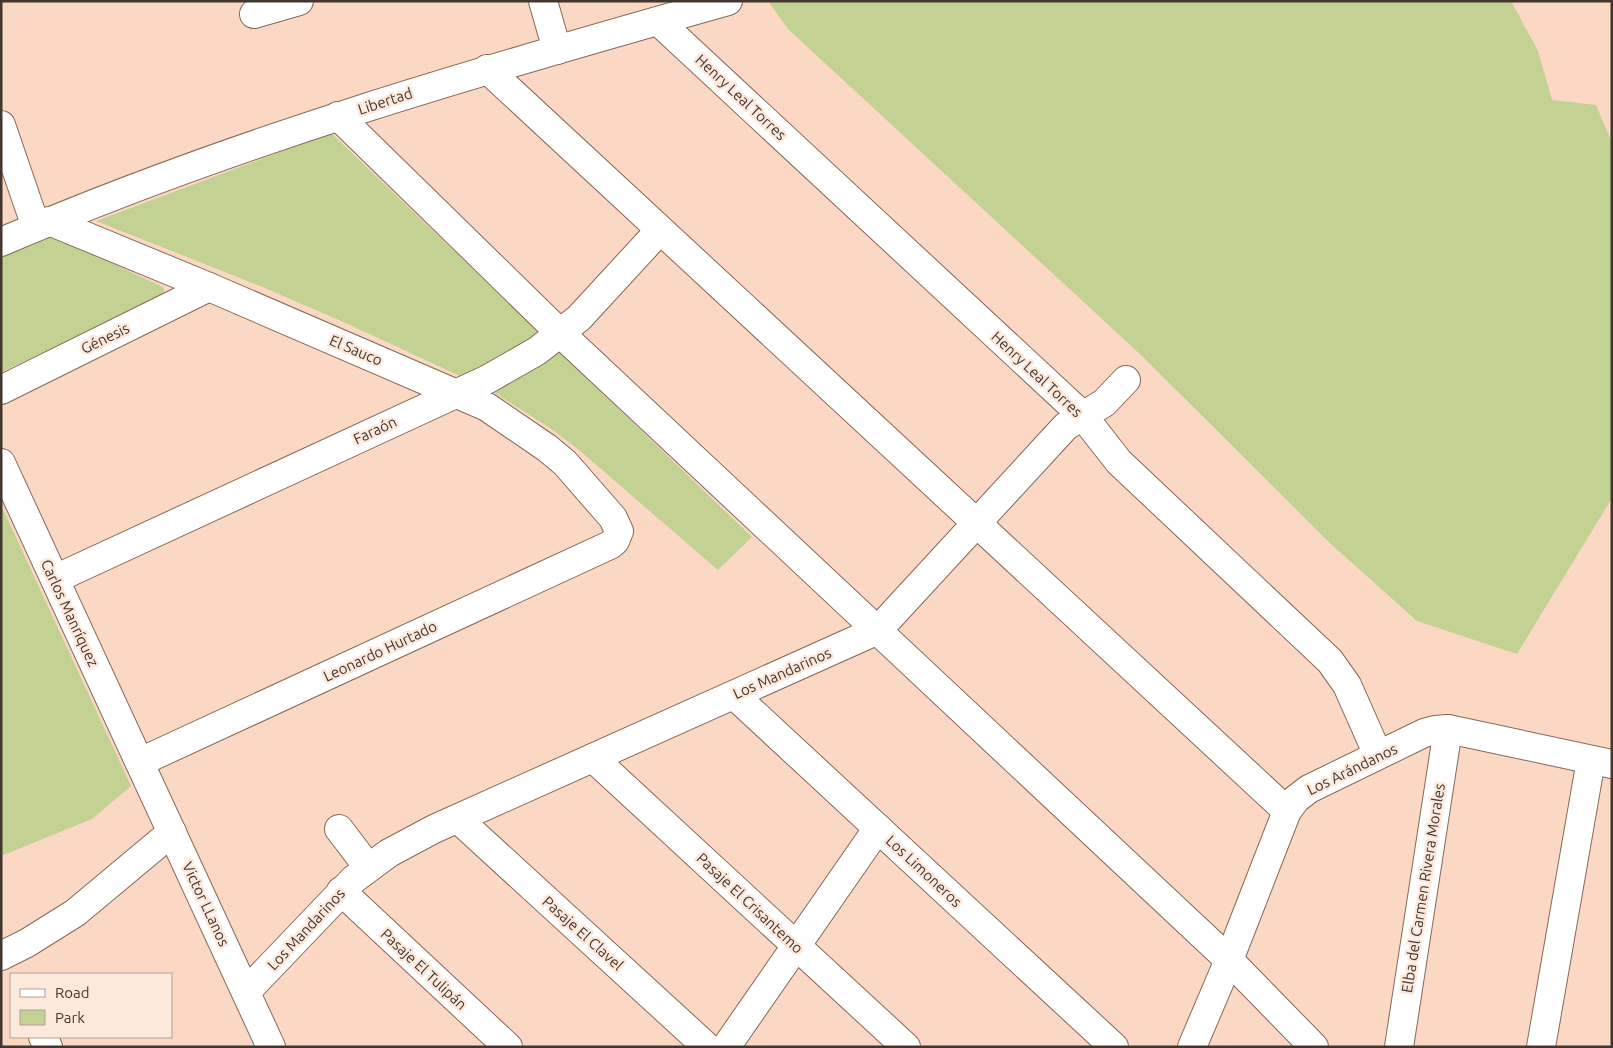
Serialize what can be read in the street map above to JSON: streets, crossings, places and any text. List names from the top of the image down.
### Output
{
  "streets": {
    "street": [
      "Henry Leal Torres",
      "Libertad",
      "Génesis",
      "El Sauco",
      "Faraón",
      "Carlos Manríquez",
      "Leonardo Hurtado",
      "Los Mandarinos",
      "Los Arándanos",
      "Los Limoneros",
      "Elba del Carmen Rivera Morales",
      "Pasaje El Crisantemo",
      "Victor LLanos",
      "Pasaje El Clavel",
      "Pasaje El Tulipán"
    ]
  },
  "crossings": [
    ["Henry Leal Torres", "Libertad"],
    ["Henry Leal Torres", "Los Mandarinos"],
    ["Henry Leal Torres", "Los Arándanos"],
    ["Libertad", "El Sauco"],
    ["Génesis", "El Sauco"],
    ["El Sauco", "Faraón"],
    ["El Sauco", "Leonardo Hurtado"],
    ["Faraón", "Carlos Manríquez"],
    ["Carlos Manríquez", "Leonardo Hurtado"],
    ["Carlos Manríquez", "Victor LLanos"],
    ["Leonardo Hurtado", "Victor LLanos"],
    ["Los Mandarinos", "Los Limoneros"],
    ["Los Mandarinos", "Pasaje El Crisantemo"],
    ["Los Mandarinos", "Victor LLanos"],
    ["Los Mandarinos", "Pasaje El Clavel"],
    ["Los Mandarinos", "Pasaje El Tulipán"],
    ["Los Arándanos", "Elba del Carmen Rivera Morales"]
  ],
  "legend": ["Road", "Park"]
}
